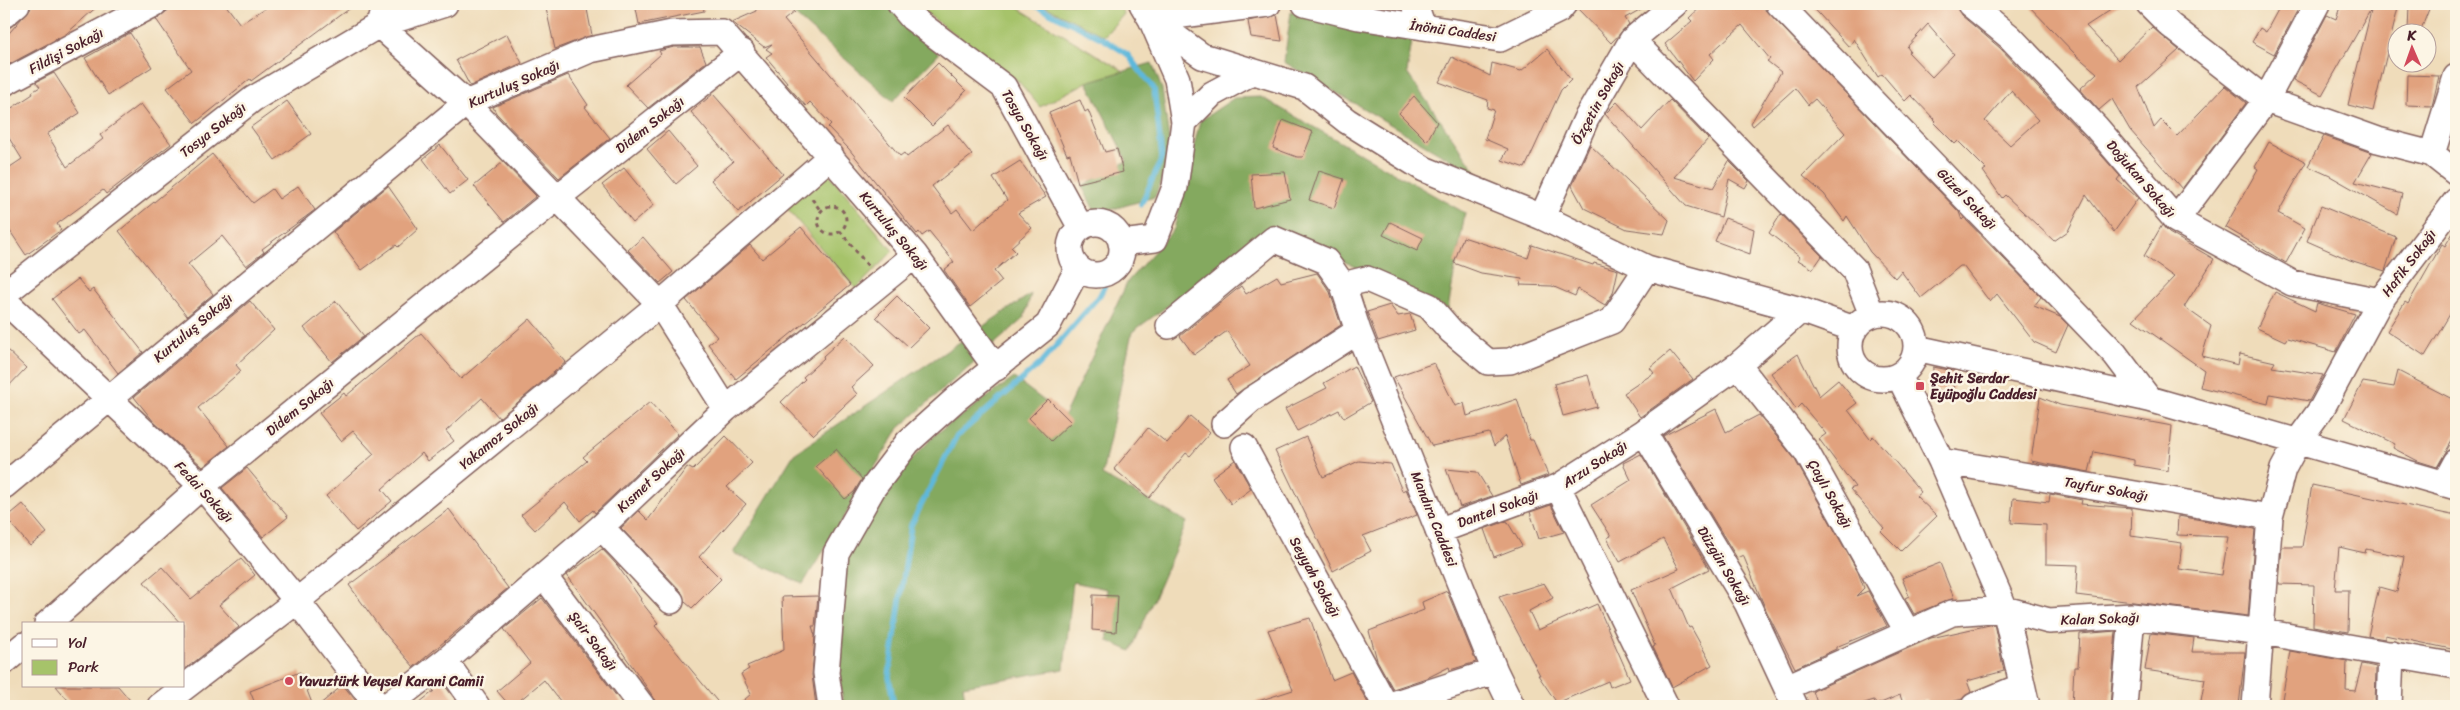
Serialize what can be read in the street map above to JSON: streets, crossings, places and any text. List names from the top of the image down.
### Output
{
  "streets": {
    "street": [
      "İnönü Caddesi",
      "Fildişi Sokağı",
      "Kurtuluş Sokağı",
      "Özçetin Sokağı",
      "Didem Sokağı",
      "Tosya Sokağı",
      "Doğukan Sokağı",
      "Güzel Sokağı",
      "Hafik Sokağı",
      "Yakamoz Sokağı",
      "Arzu Sokağı",
      "Kısmet Sokağı",
      "Tayfur Sokağı",
      "Fedai Sokağı",
      "Çaylı Sokağı",
      "Dantel Sokağı",
      "Mandıra Caddesi",
      "Düzgün Sokağı",
      "Seyyah Sokağı",
      "Kalan Sokağı",
      "Şair Sokağı"
    ]
  },
  "crossings": [
    ["Kurtuluş Sokağı", "Didem Sokağı"],
    ["Kurtuluş Sokağı", "Yakamoz Sokağı"],
    ["Kurtuluş Sokağı", "Kısmet Sokağı"],
    ["Kurtuluş Sokağı", "Fedai Sokağı"],
    ["Didem Sokağı", "Fedai Sokağı"],
    ["Doğukan Sokağı", "Hafik Sokağı"],
    ["Hafik Sokağı", "Tayfur Sokağı"],
    ["Hafik Sokağı", "Kalan Sokağı"],
    ["Yakamoz Sokağı", "Fedai Sokağı"],
    ["Arzu Sokağı", "Çaylı Sokağı"],
    ["Arzu Sokağı", "Dantel Sokağı"],
    ["Arzu Sokağı", "Düzgün Sokağı"],
    ["Kısmet Sokağı", "Şair Sokağı"],
    ["Çaylı Sokağı", "Kalan Sokağı"],
    ["Dantel Sokağı", "Mandıra Caddesi"],
    ["Düzgün Sokağı", "Kalan Sokağı"]
  ],
  "places": {
    "transit": ["Şehit Serdar Eyüpoğlu Caddesi"],
    "other": ["Yavuztürk Veysel Karani Camii"]
  },
  "legend": ["Yol", "Park"],
  "north": "top"
}
